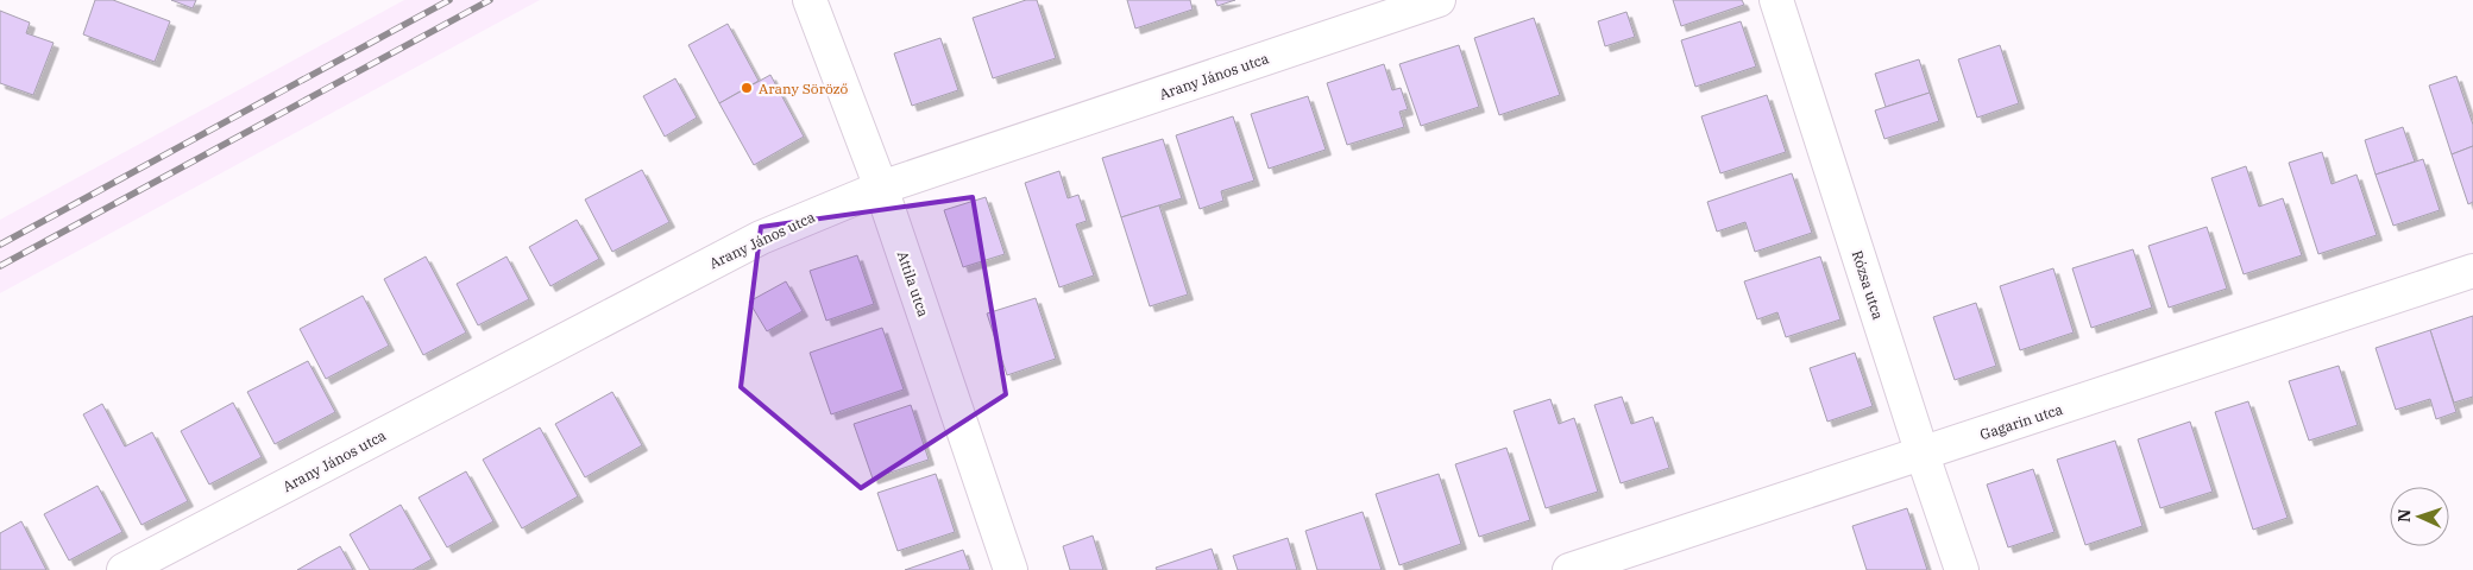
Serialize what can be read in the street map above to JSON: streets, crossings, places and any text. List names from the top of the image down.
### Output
{
  "streets": {
    "street": [
      "Arany János utca",
      "Attila utca",
      "Rózsa utca",
      "Gagarin utca"
    ]
  },
  "crossings": [
    ["Arany János utca", "Attila utca"],
    ["Rózsa utca", "Gagarin utca"]
  ],
  "places": ["Arany Söröző"],
  "north": "left"
}
